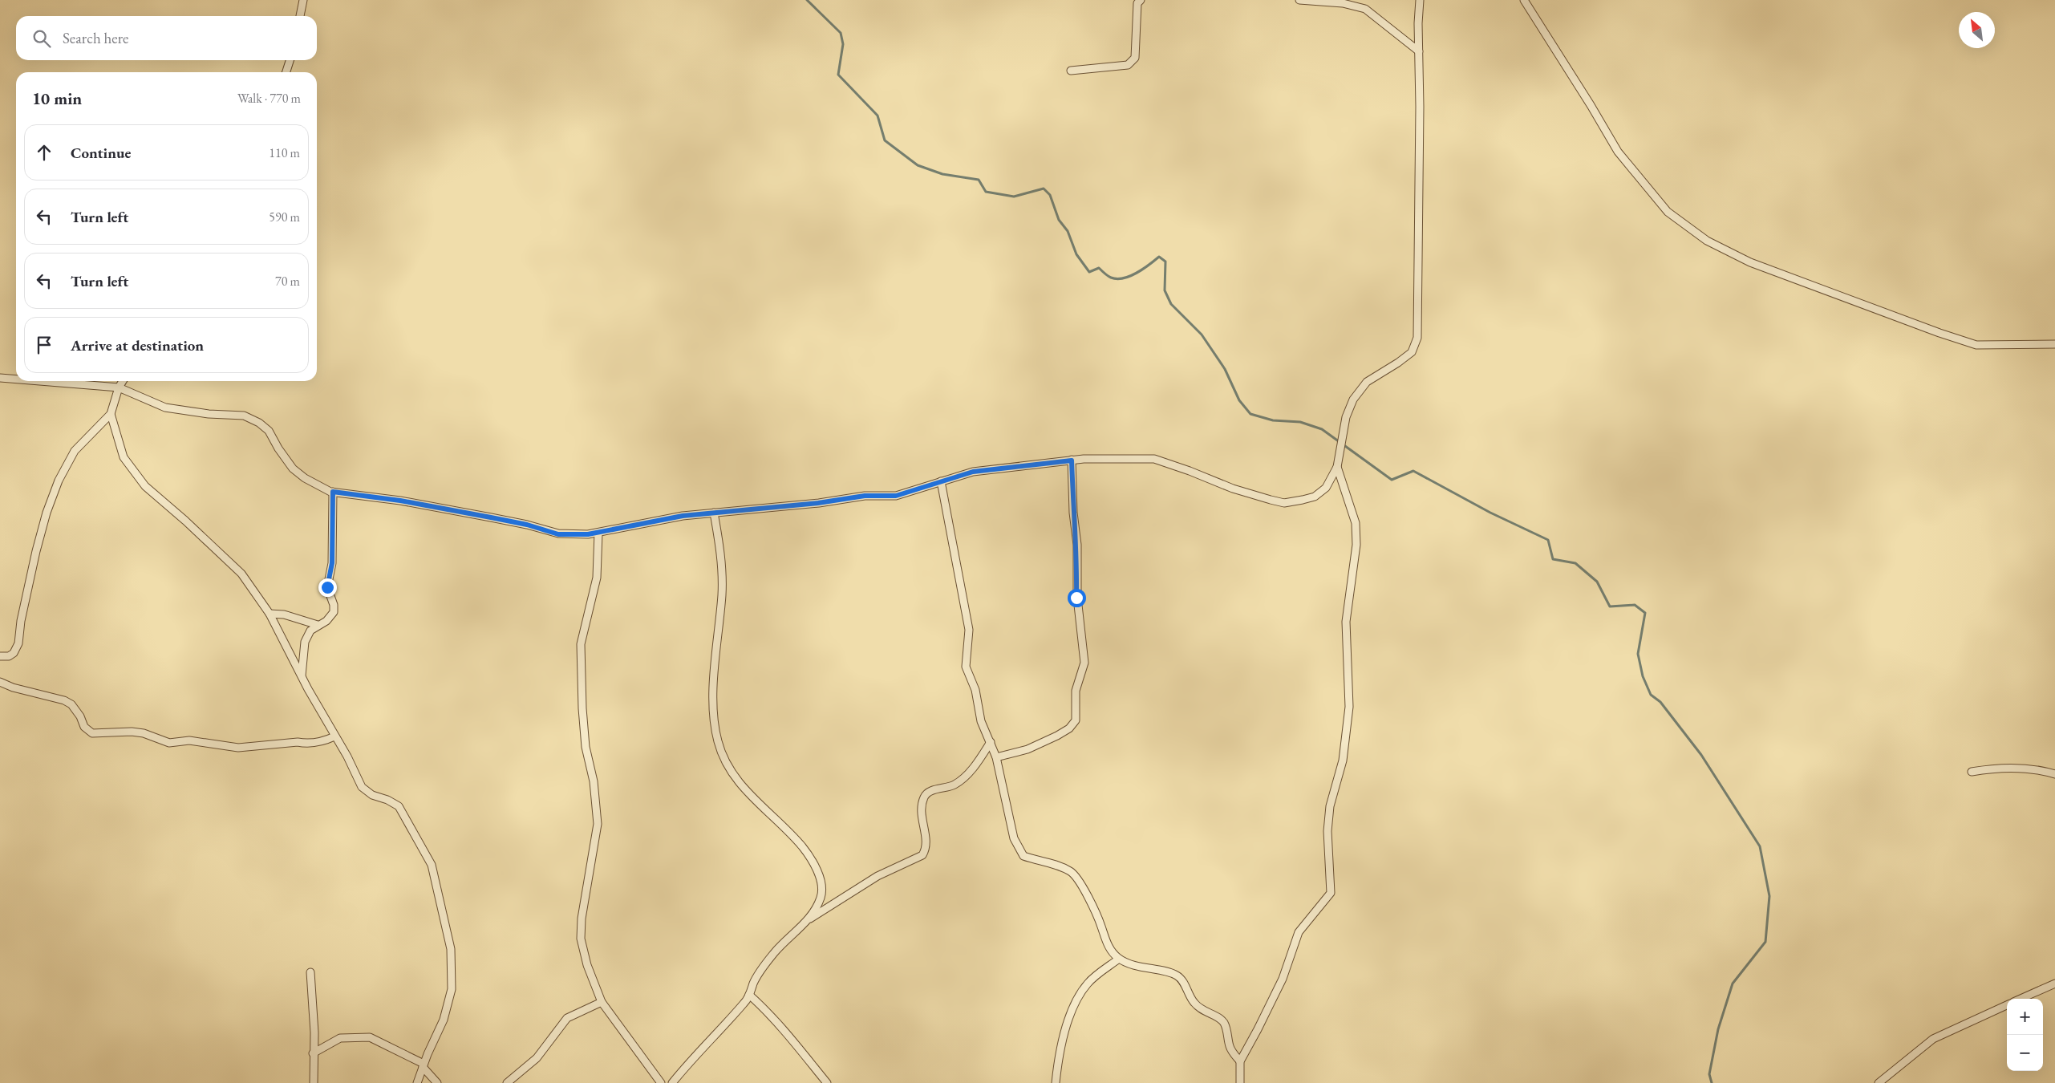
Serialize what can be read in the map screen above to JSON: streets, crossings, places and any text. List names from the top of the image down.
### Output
{
  "north": "top left",
  "page": {
    "search": "Search here",
    "heading": ["10 min", "Walk · 770 m"],
    "list": [
      ["Continue", "110 m"],
      ["Turn left", "590 m"],
      ["Turn left", "70 m"],
      "Arrive at destination"
    ],
    "map_buttons": ["+", "−"]
  }
}
